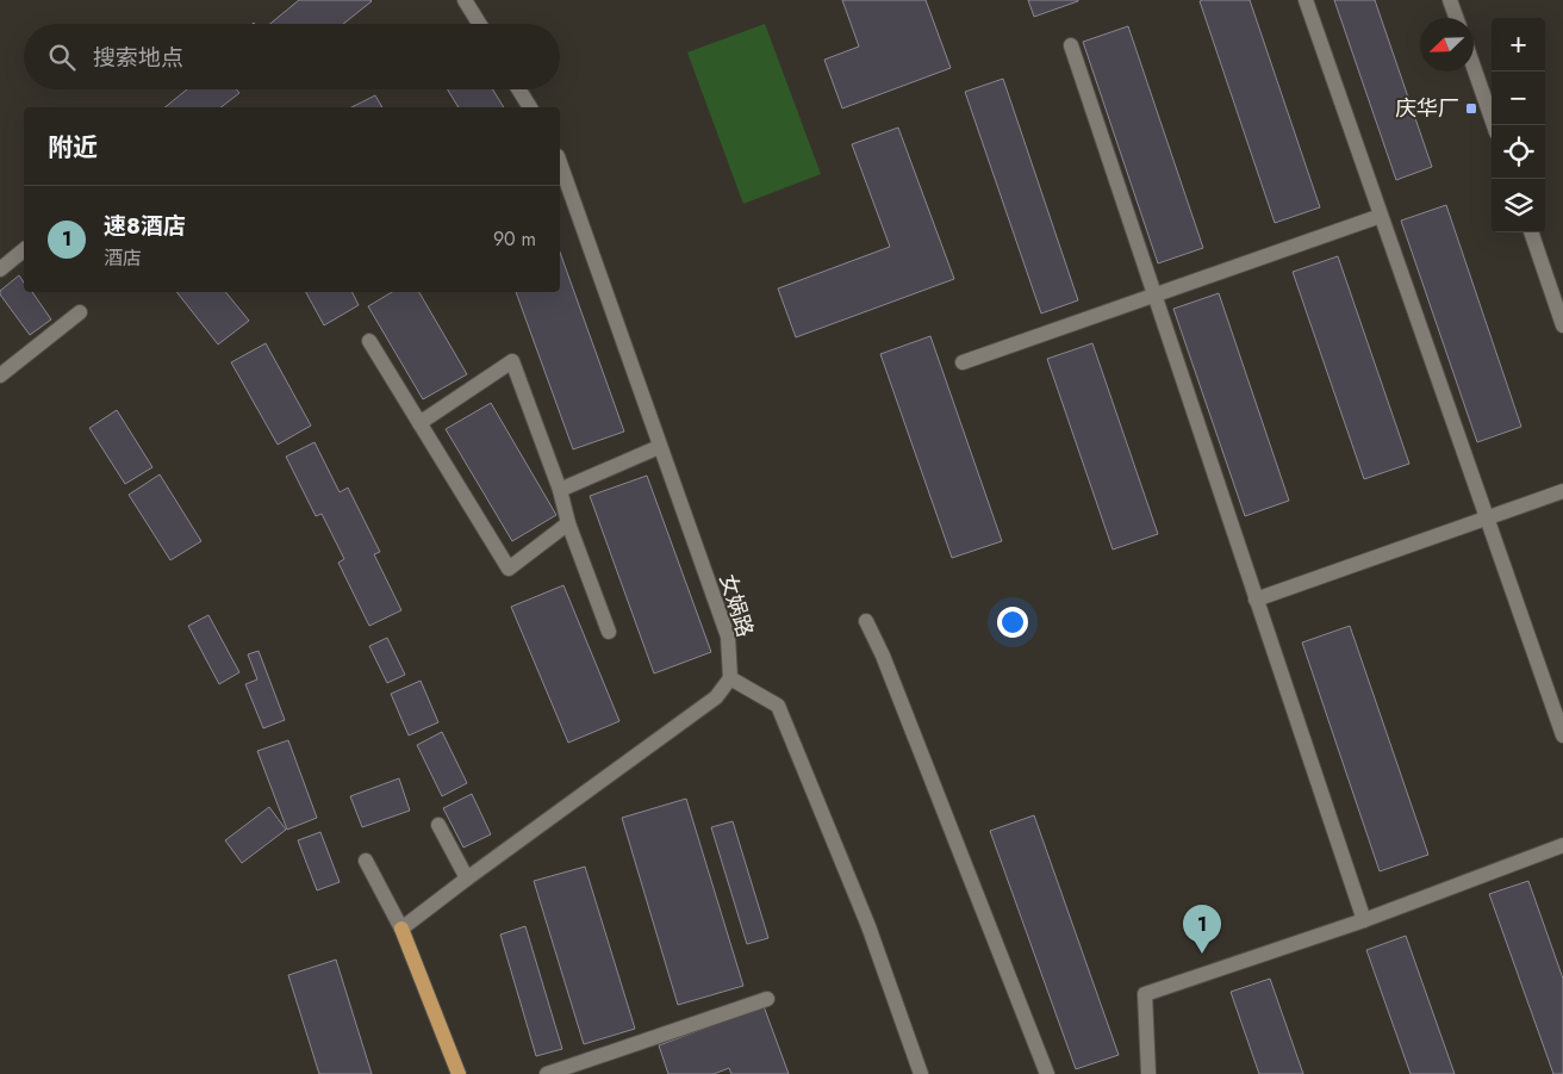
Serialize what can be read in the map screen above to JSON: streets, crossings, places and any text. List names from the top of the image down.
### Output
{
  "streets": {
    "street": ["女娲路"]
  },
  "places": {
    "transit": ["庆华厂"]
  },
  "north": "bottom left",
  "page": {
    "map_buttons": ["+", "−"],
    "search": "搜索地点",
    "heading": "附近",
    "list": [
      {
        "mark": "1",
        "name": "速8酒店",
        "note": "酒店",
        "value": "90 m"
      }
    ],
    "pins": "1"
  }
}
